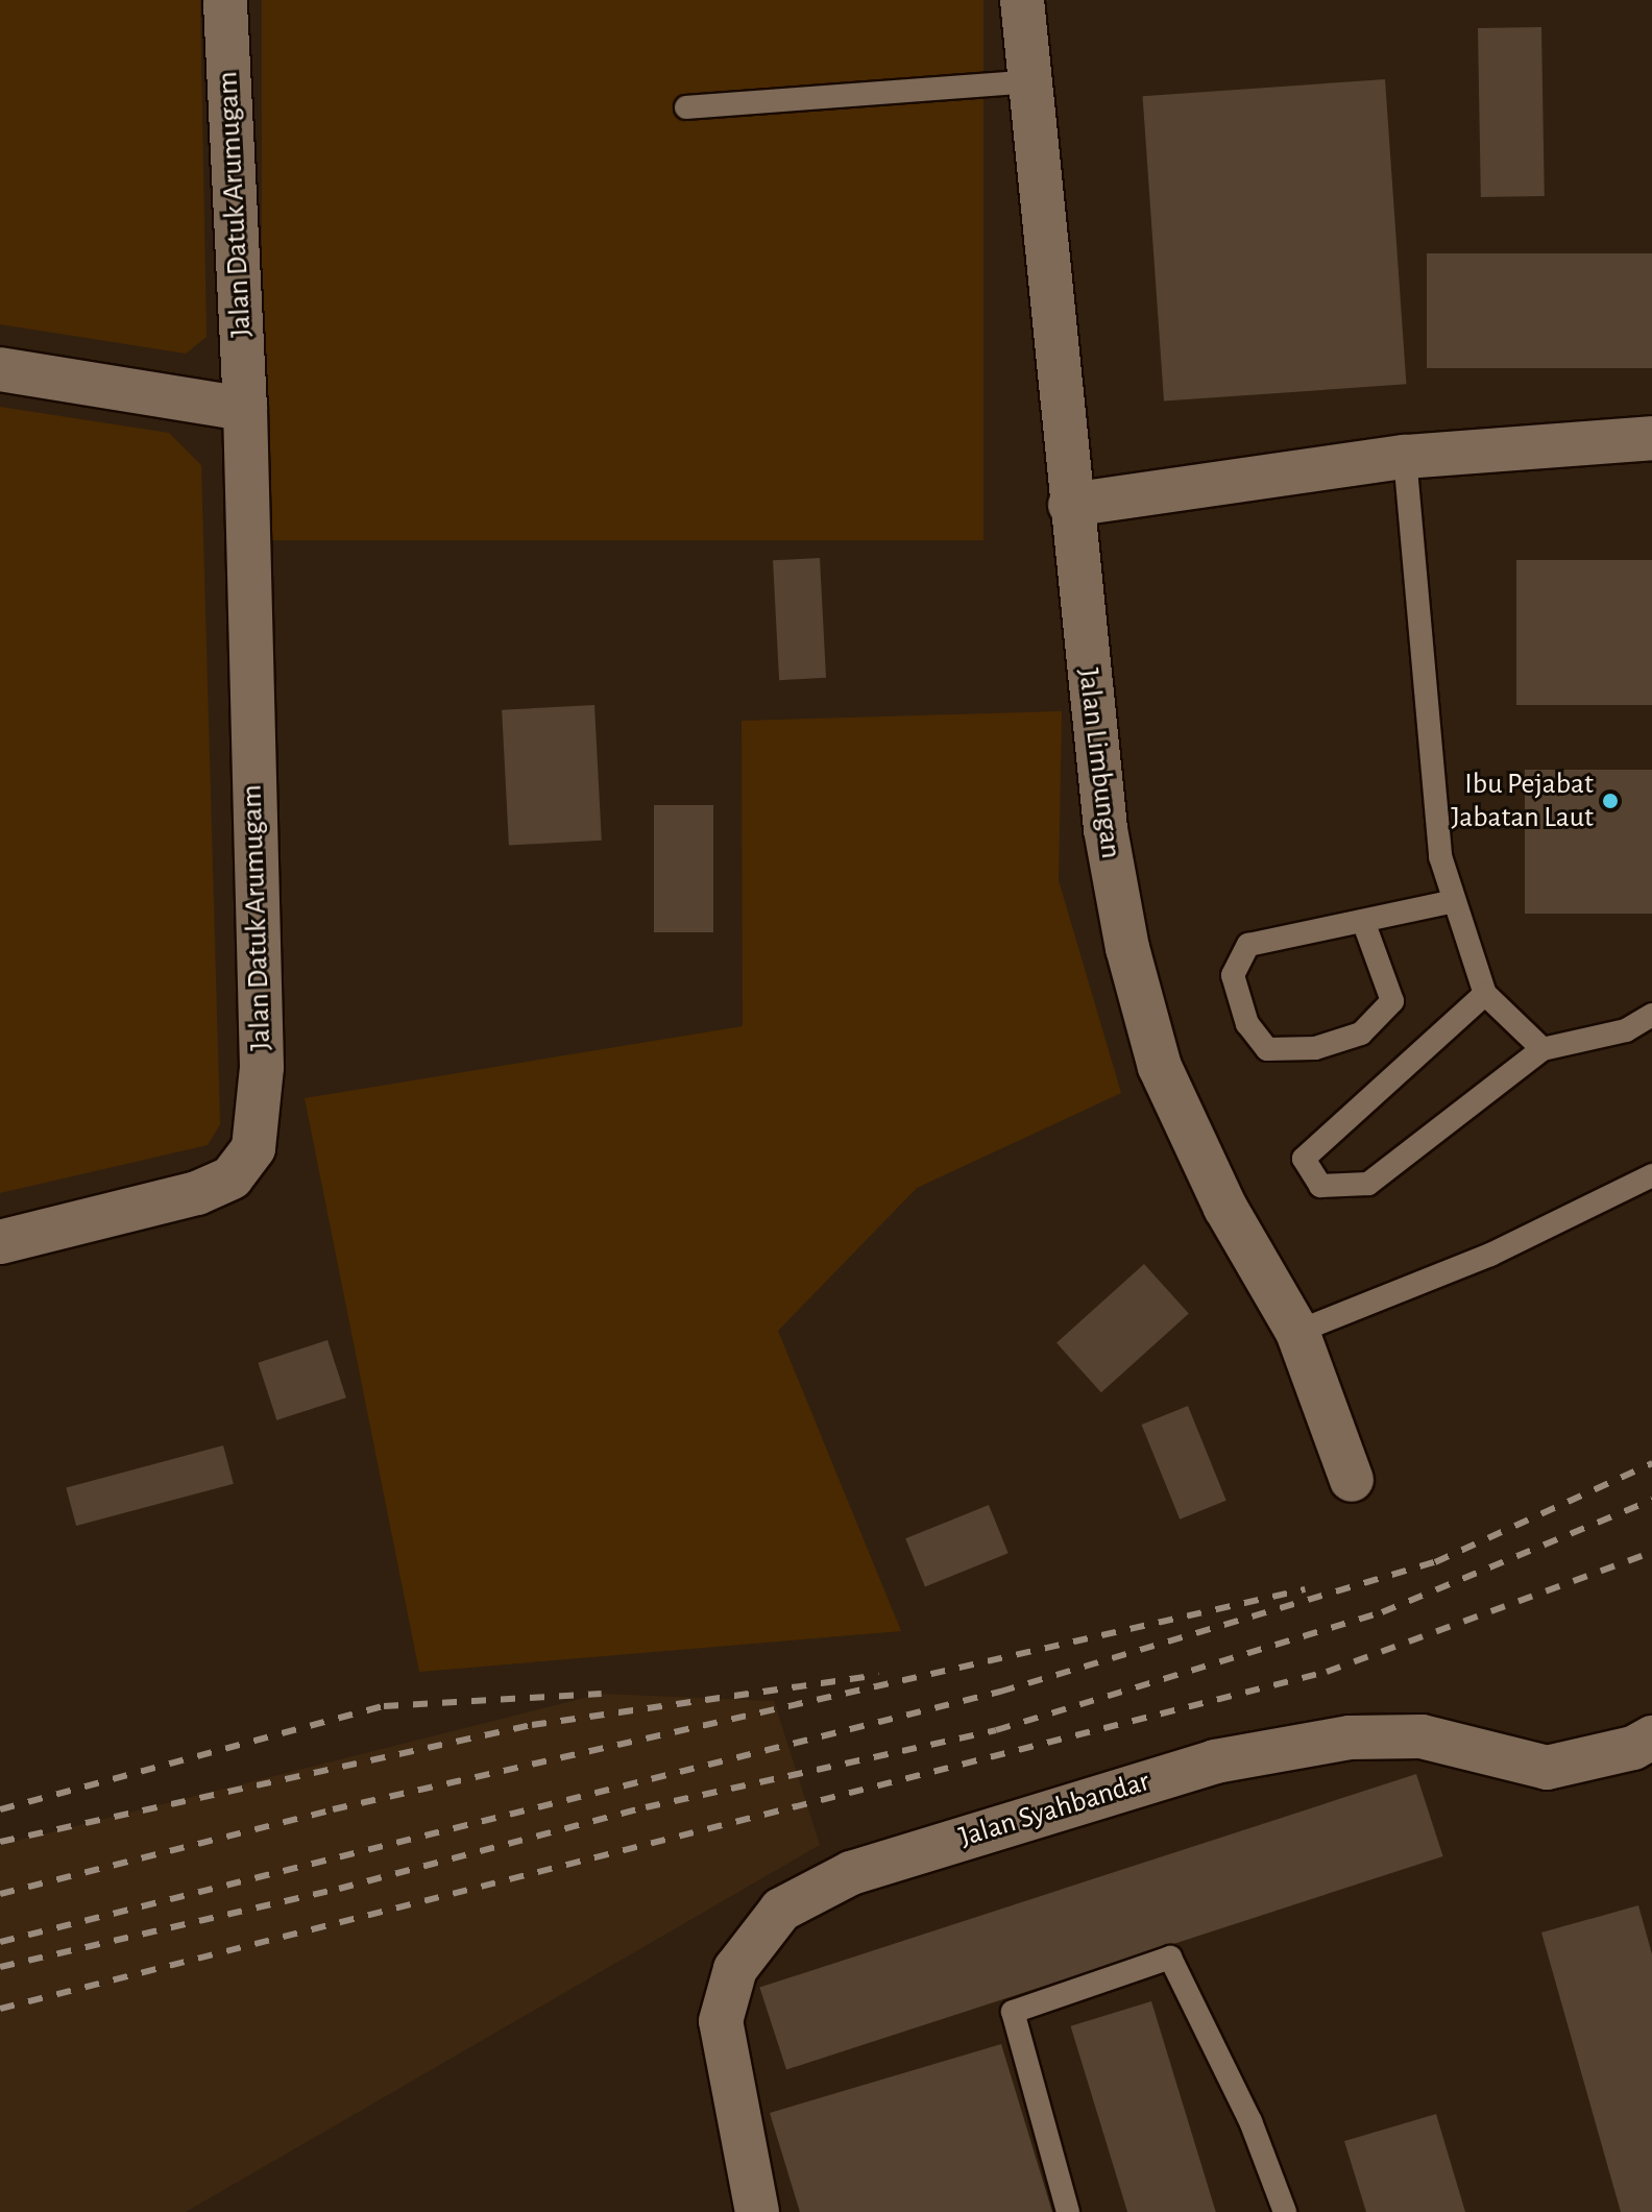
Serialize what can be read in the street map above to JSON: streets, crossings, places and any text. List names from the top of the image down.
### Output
{
  "streets": {
    "street": ["Jalan Datuk Arumugam", "Jalan Limbungan", "Jalan Syahbandar"]
  },
  "places": ["Ibu Pejabat Jabatan Laut"]
}
